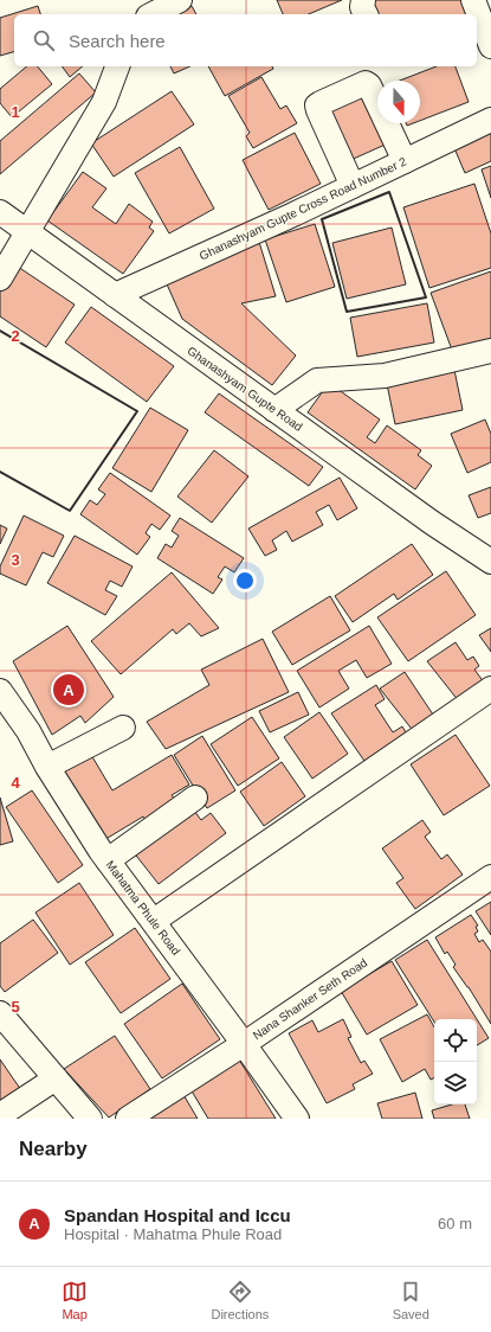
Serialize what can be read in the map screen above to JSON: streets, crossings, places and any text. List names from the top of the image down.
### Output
{
  "streets": {
    "street": [
      "Ghanashyam Gupte Cross Road Number 2",
      "Ghanashyam Gupte Road",
      "Mahatma Phule Road",
      "Nana Shanker Seth Road"
    ]
  },
  "crossings": [
    ["Ghanashyam Gupte Cross Road Number 2", "Ghanashyam Gupte Road"],
    ["Mahatma Phule Road", "Nana Shanker Seth Road"]
  ],
  "north": "bottom",
  "page": {
    "search": "Search here",
    "pins": "A",
    "heading": "Nearby",
    "list": [
      {
        "mark": "A",
        "name": "Spandan Hospital and Iccu",
        "note": "Hospital · Mahatma Phule Road",
        "value": "60 m"
      }
    ],
    "nav": ["Map", "Directions", "Saved"]
  },
  "grid": {
    "rows": [
      "1",
      "2",
      "3",
      "4",
      "5"
    ]
  }
}
